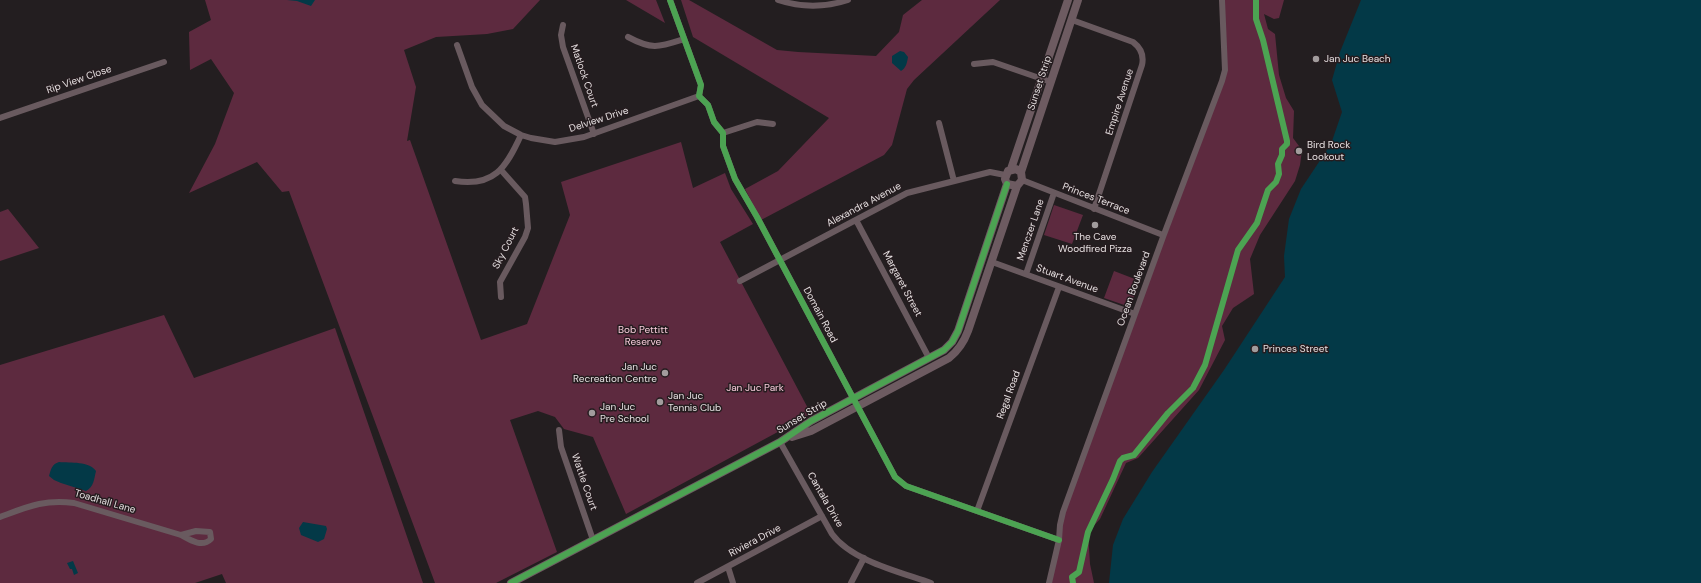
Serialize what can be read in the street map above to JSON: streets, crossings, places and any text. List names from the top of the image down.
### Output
{
  "streets": {
    "street": [
      "Matlock Court",
      "Rip View Close",
      "Sunset Strip",
      "Empire Avenue",
      "Delview Drive",
      "Princes Terrace",
      "Alexandra Avenue",
      "Menczer Lane",
      "Sky Court",
      "Stuart Avenue",
      "Margaret Street",
      "Ocean Boulevard",
      "Domain Road",
      "Regal Road",
      "Wattle Court",
      "Cantala Drive",
      "Toadhall Lane",
      "Riviera Drive"
    ]
  },
  "crossings": [
    ["Matlock Court", "Delview Drive"],
    ["Sunset Strip", "Empire Avenue"],
    ["Sunset Strip", "Princes Terrace"],
    ["Sunset Strip", "Alexandra Avenue"],
    ["Sunset Strip", "Stuart Avenue"],
    ["Sunset Strip", "Margaret Street"],
    ["Sunset Strip", "Domain Road"],
    ["Sunset Strip", "Wattle Court"],
    ["Sunset Strip", "Cantala Drive"],
    ["Empire Avenue", "Princes Terrace"],
    ["Delview Drive", "Domain Road"],
    ["Princes Terrace", "Menczer Lane"],
    ["Princes Terrace", "Ocean Boulevard"],
    ["Alexandra Avenue", "Margaret Street"],
    ["Alexandra Avenue", "Domain Road"],
    ["Menczer Lane", "Stuart Avenue"],
    ["Stuart Avenue", "Ocean Boulevard"],
    ["Stuart Avenue", "Regal Road"],
    ["Ocean Boulevard", "Domain Road"],
    ["Domain Road", "Regal Road"],
    ["Cantala Drive", "Riviera Drive"]
  ],
  "parks": ["Bob Pettitt Reserve", "Jan Juc Park"],
  "places": [
    "Jan Juc Beach",
    "Bird Rock Lookout",
    "The Cave Woodfired Pizza",
    "Princes Street",
    "Jan Juc Recreation Centre",
    "Jan Juc Tennis Club",
    "Jan Juc Pre School"
  ]
}
